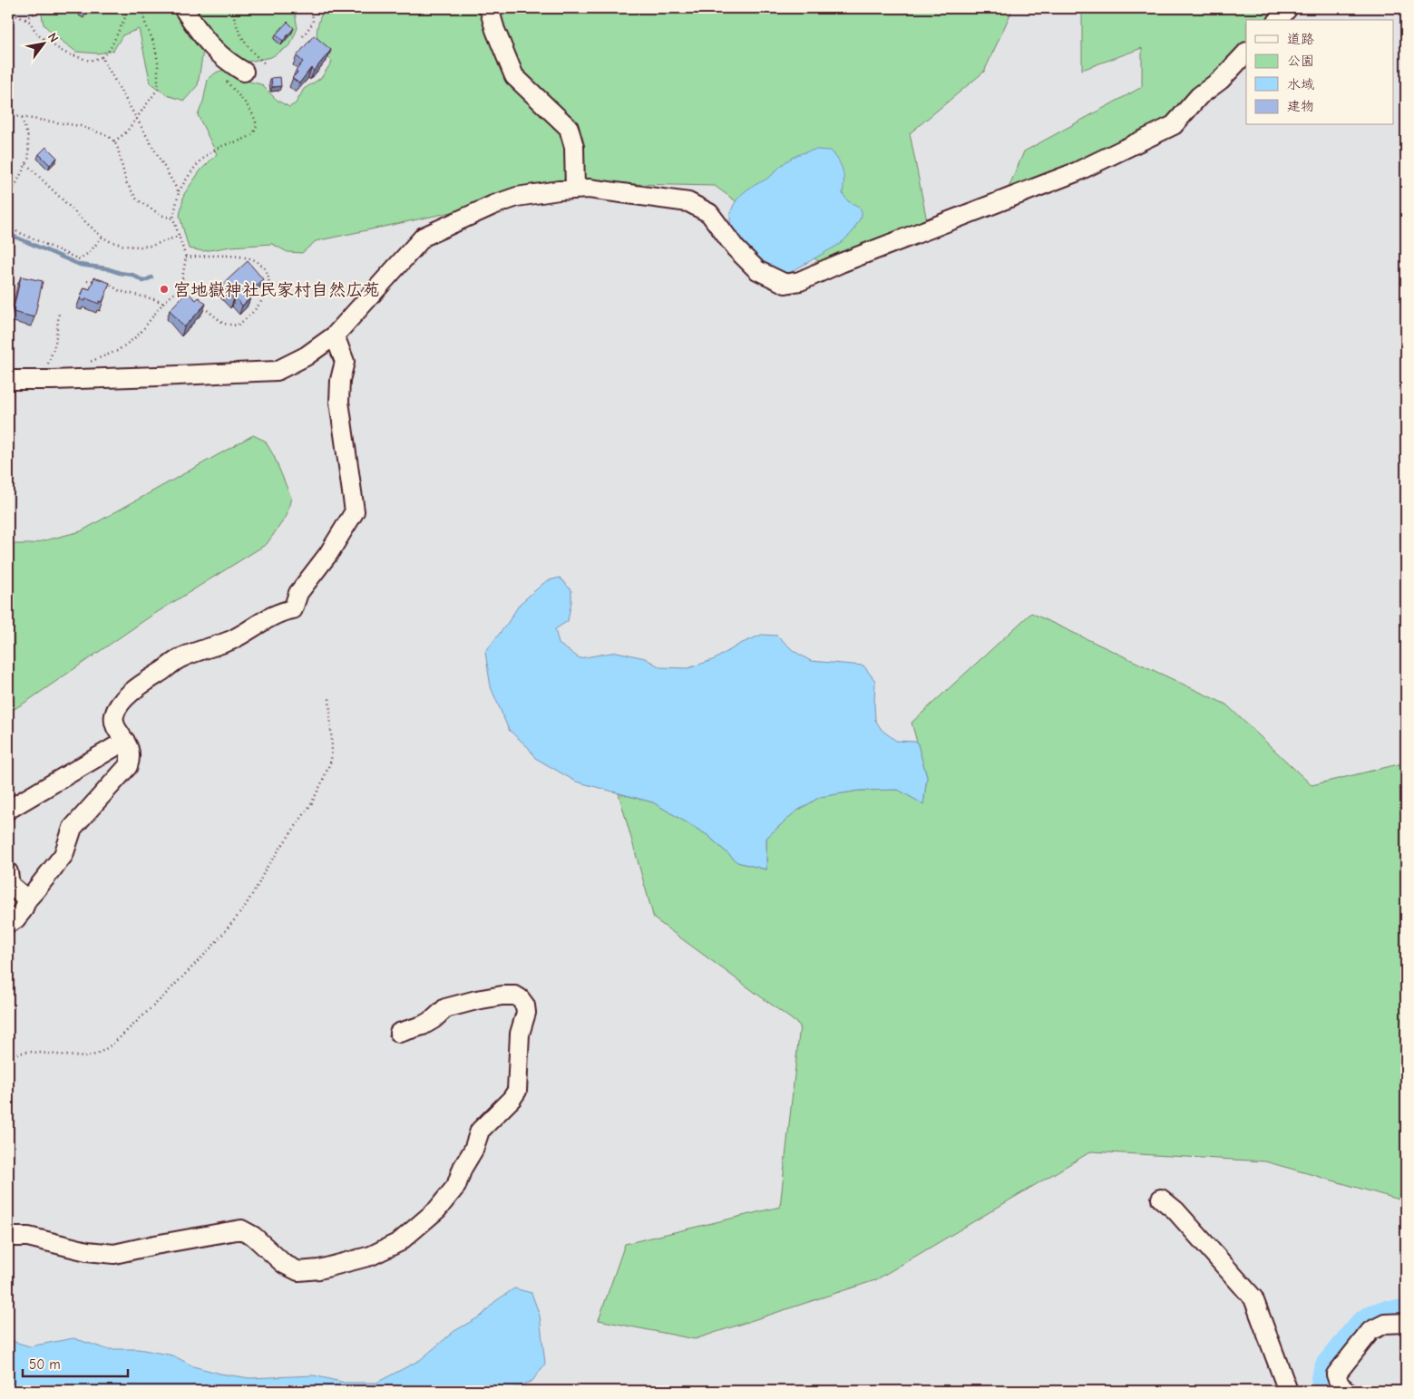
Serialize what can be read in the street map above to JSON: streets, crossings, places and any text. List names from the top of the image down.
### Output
{
  "places": ["宮地嶽神社民家村自然広苑"],
  "legend": [
    "道路",
    "公園",
    "水域",
    "建物"
  ],
  "scale_bar": "50 m",
  "north": "top right"
}
